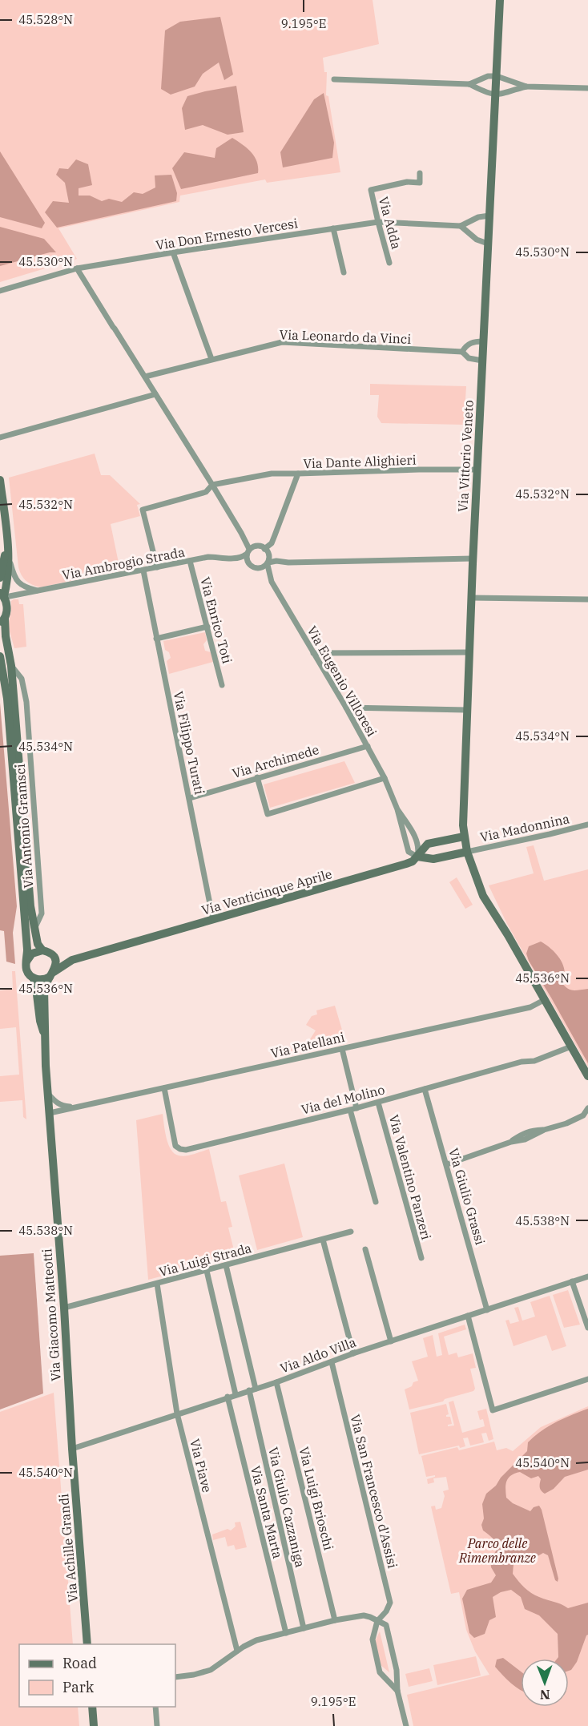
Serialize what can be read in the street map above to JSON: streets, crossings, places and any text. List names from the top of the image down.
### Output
{
  "streets": {
    "street": [
      "Via Adda",
      "Via Don Ernesto Vercesi",
      "Via Leonardo da Vinci",
      "Via Vittorio Veneto",
      "Via Dante Alighieri",
      "Via Ambrogio Strada",
      "Via Enrico Toti",
      "Via Eugenio Villoresi",
      "Via Filippo Turati",
      "Via Archimede",
      "Via Antonio Gramsci",
      "Via Madonnina",
      "Via Venticinque Aprile",
      "Via Patellani",
      "Via del Molino",
      "Via Valentino Panzeri",
      "Via Giulio Grassi",
      "Via Luigi Strada",
      "Via Giacomo Matteotti",
      "Via Aldo Villa",
      "Via Piave",
      "Via San Francesco d'Assisi",
      "Via Luigi Brioschi",
      "Via Giulio Cazzaniga",
      "Via Santa Marta",
      "Via Achille Grandi"
    ]
  },
  "crossings": [
    ["Via Adda", "Via Don Ernesto Vercesi"],
    ["Via Don Ernesto Vercesi", "Via Vittorio Veneto"],
    ["Via Vittorio Veneto", "Via Dante Alighieri"],
    ["Via Vittorio Veneto", "Via Madonnina"],
    ["Via Vittorio Veneto", "Via Venticinque Aprile"],
    ["Via Vittorio Veneto", "Via Patellani"],
    ["Via Vittorio Veneto", "Via del Molino"],
    ["Via Dante Alighieri", "Via Ambrogio Strada"],
    ["Via Dante Alighieri", "Via Eugenio Villoresi"],
    ["Via Ambrogio Strada", "Via Enrico Toti"],
    ["Via Ambrogio Strada", "Via Eugenio Villoresi"],
    ["Via Ambrogio Strada", "Via Filippo Turati"],
    ["Via Ambrogio Strada", "Via Antonio Gramsci"],
    ["Via Eugenio Villoresi", "Via Archimede"],
    ["Via Eugenio Villoresi", "Via Venticinque Aprile"],
    ["Via Filippo Turati", "Via Archimede"],
    ["Via Filippo Turati", "Via Venticinque Aprile"],
    ["Via Antonio Gramsci", "Via Venticinque Aprile"],
    ["Via Antonio Gramsci", "Via Giacomo Matteotti"],
    ["Via Madonnina", "Via Venticinque Aprile"],
    ["Via Venticinque Aprile", "Via Giacomo Matteotti"],
    ["Via Patellani", "Via del Molino"],
    ["Via Patellani", "Via Giacomo Matteotti"],
    ["Via del Molino", "Via Valentino Panzeri"],
    ["Via del Molino", "Via Giulio Grassi"],
    ["Via Giulio Grassi", "Via Aldo Villa"],
    ["Via Luigi Strada", "Via Giacomo Matteotti"],
    ["Via Luigi Strada", "Via Piave"],
    ["Via Luigi Strada", "Via Giulio Cazzaniga"],
    ["Via Giacomo Matteotti", "Via Aldo Villa"],
    ["Via Giacomo Matteotti", "Via Achille Grandi"],
    ["Via Aldo Villa", "Via Piave"],
    ["Via Aldo Villa", "Via San Francesco d'Assisi"],
    ["Via Aldo Villa", "Via Luigi Brioschi"],
    ["Via Aldo Villa", "Via Giulio Cazzaniga"],
    ["Via Aldo Villa", "Via Santa Marta"],
    ["Via Aldo Villa", "Via Achille Grandi"]
  ],
  "parks": ["Parco delle Rimembranze"],
  "legend": ["Road", "Park"],
  "north": "bottom",
  "coordinates": [
    "45.528°N",
    "9.195°E",
    "45.530°N",
    "45.532°N",
    "45.534°N",
    "45.536°N",
    "45.538°N",
    "45.540°N"
  ]
}
